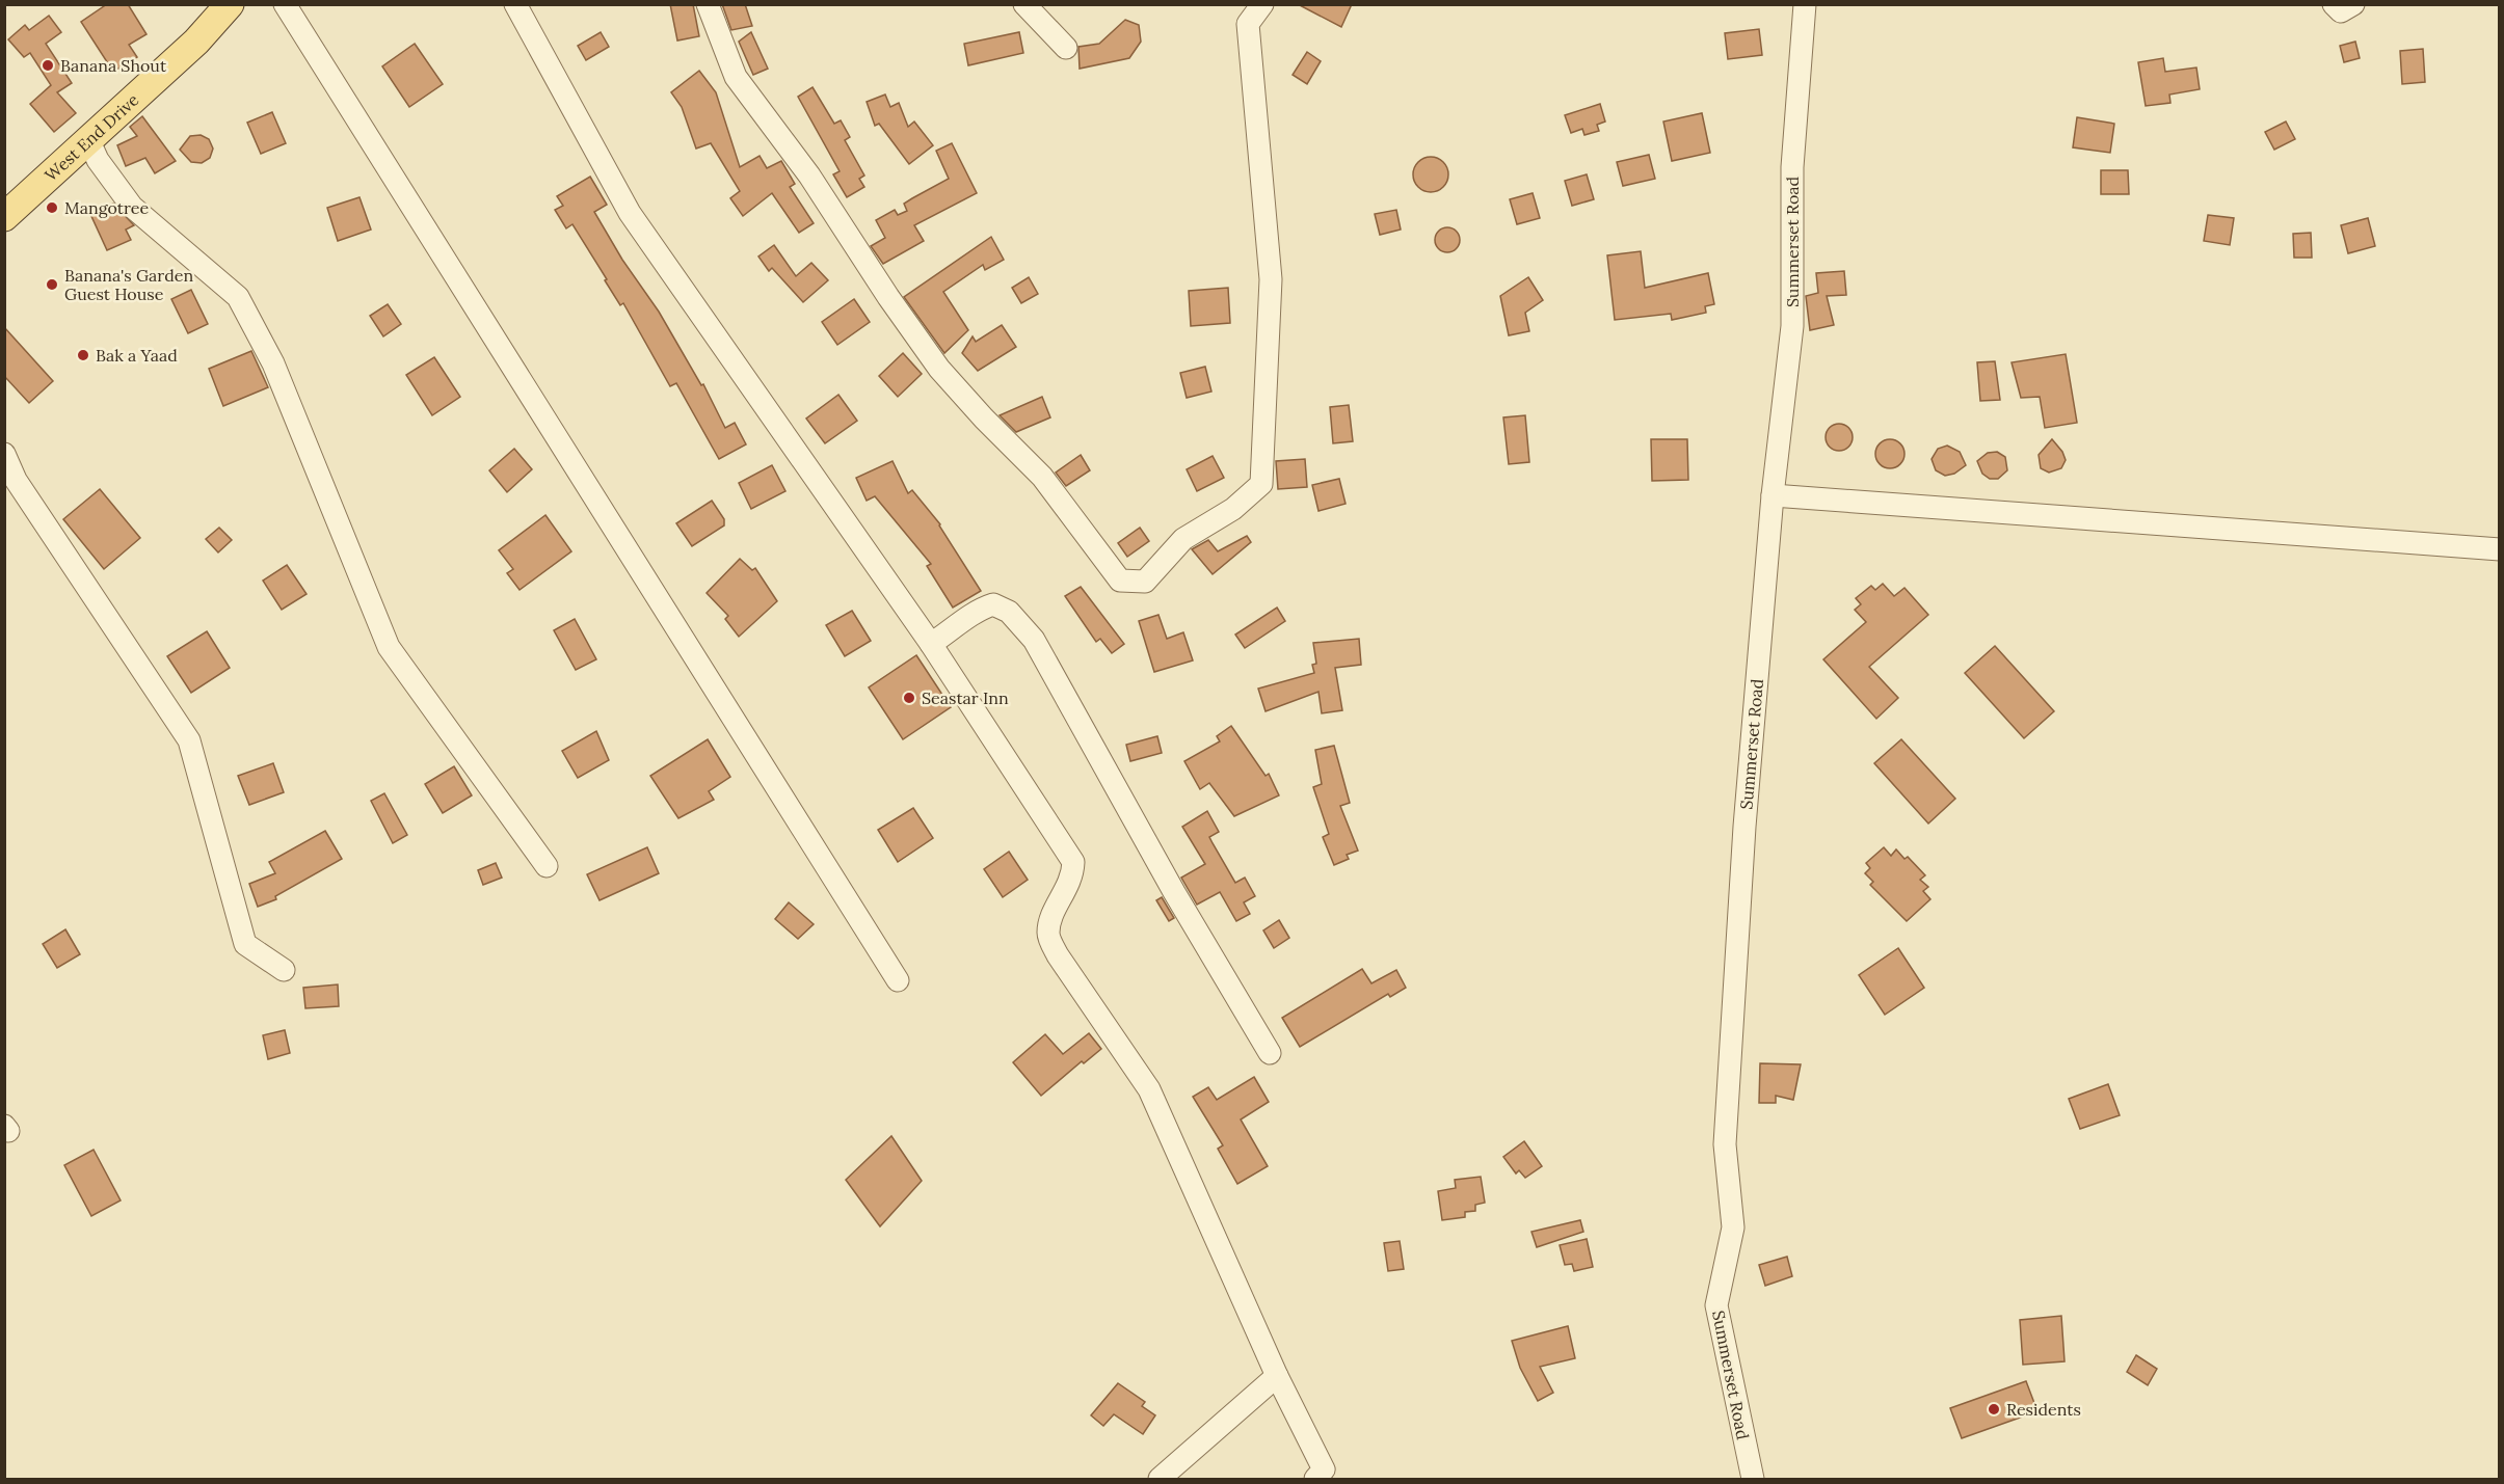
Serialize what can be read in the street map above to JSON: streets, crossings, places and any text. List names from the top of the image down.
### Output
{
  "streets": {
    "main road": ["West End Drive"],
    "street": ["Summerset Road"]
  },
  "places": [
    "Banana Shout",
    "Mangotree",
    "Banana's Garden Guest House",
    "Bak a Yaad",
    "Seastar Inn",
    "Residents"
  ]
}
